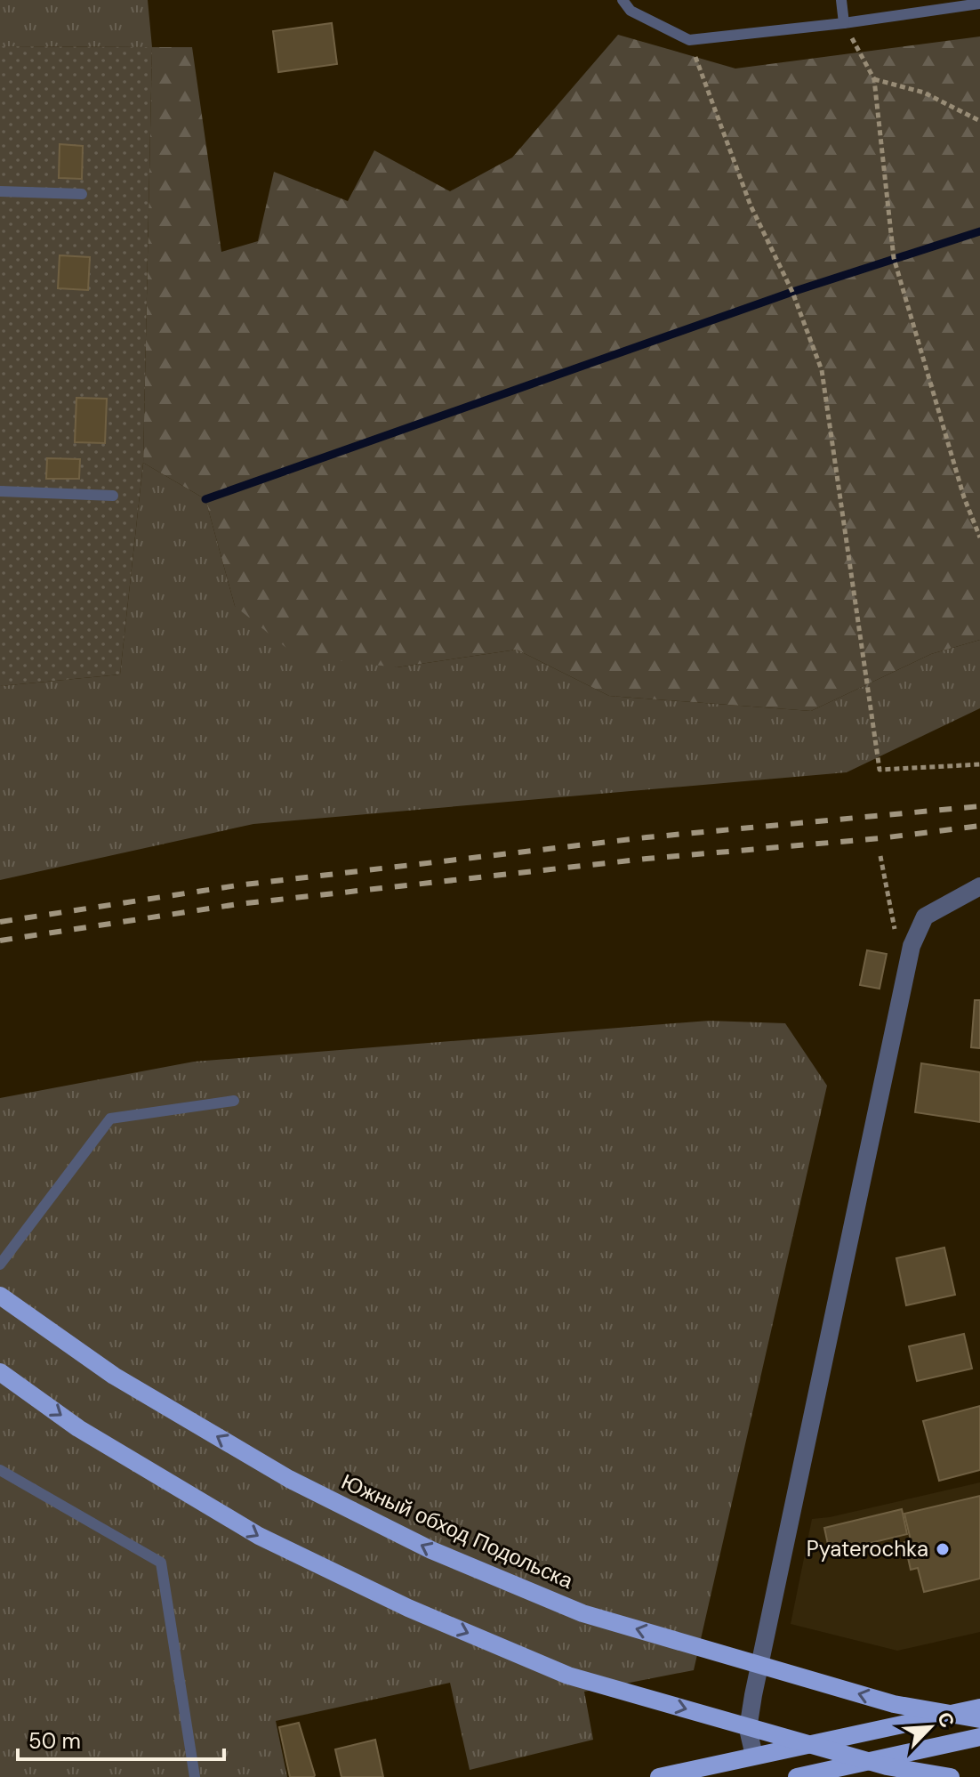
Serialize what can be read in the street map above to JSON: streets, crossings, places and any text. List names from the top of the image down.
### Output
{
  "streets": {
    "main road": ["Южный обход Подольска"]
  },
  "places": ["Pyaterochka"],
  "scale_bar": "50 m",
  "north": "top right"
}
